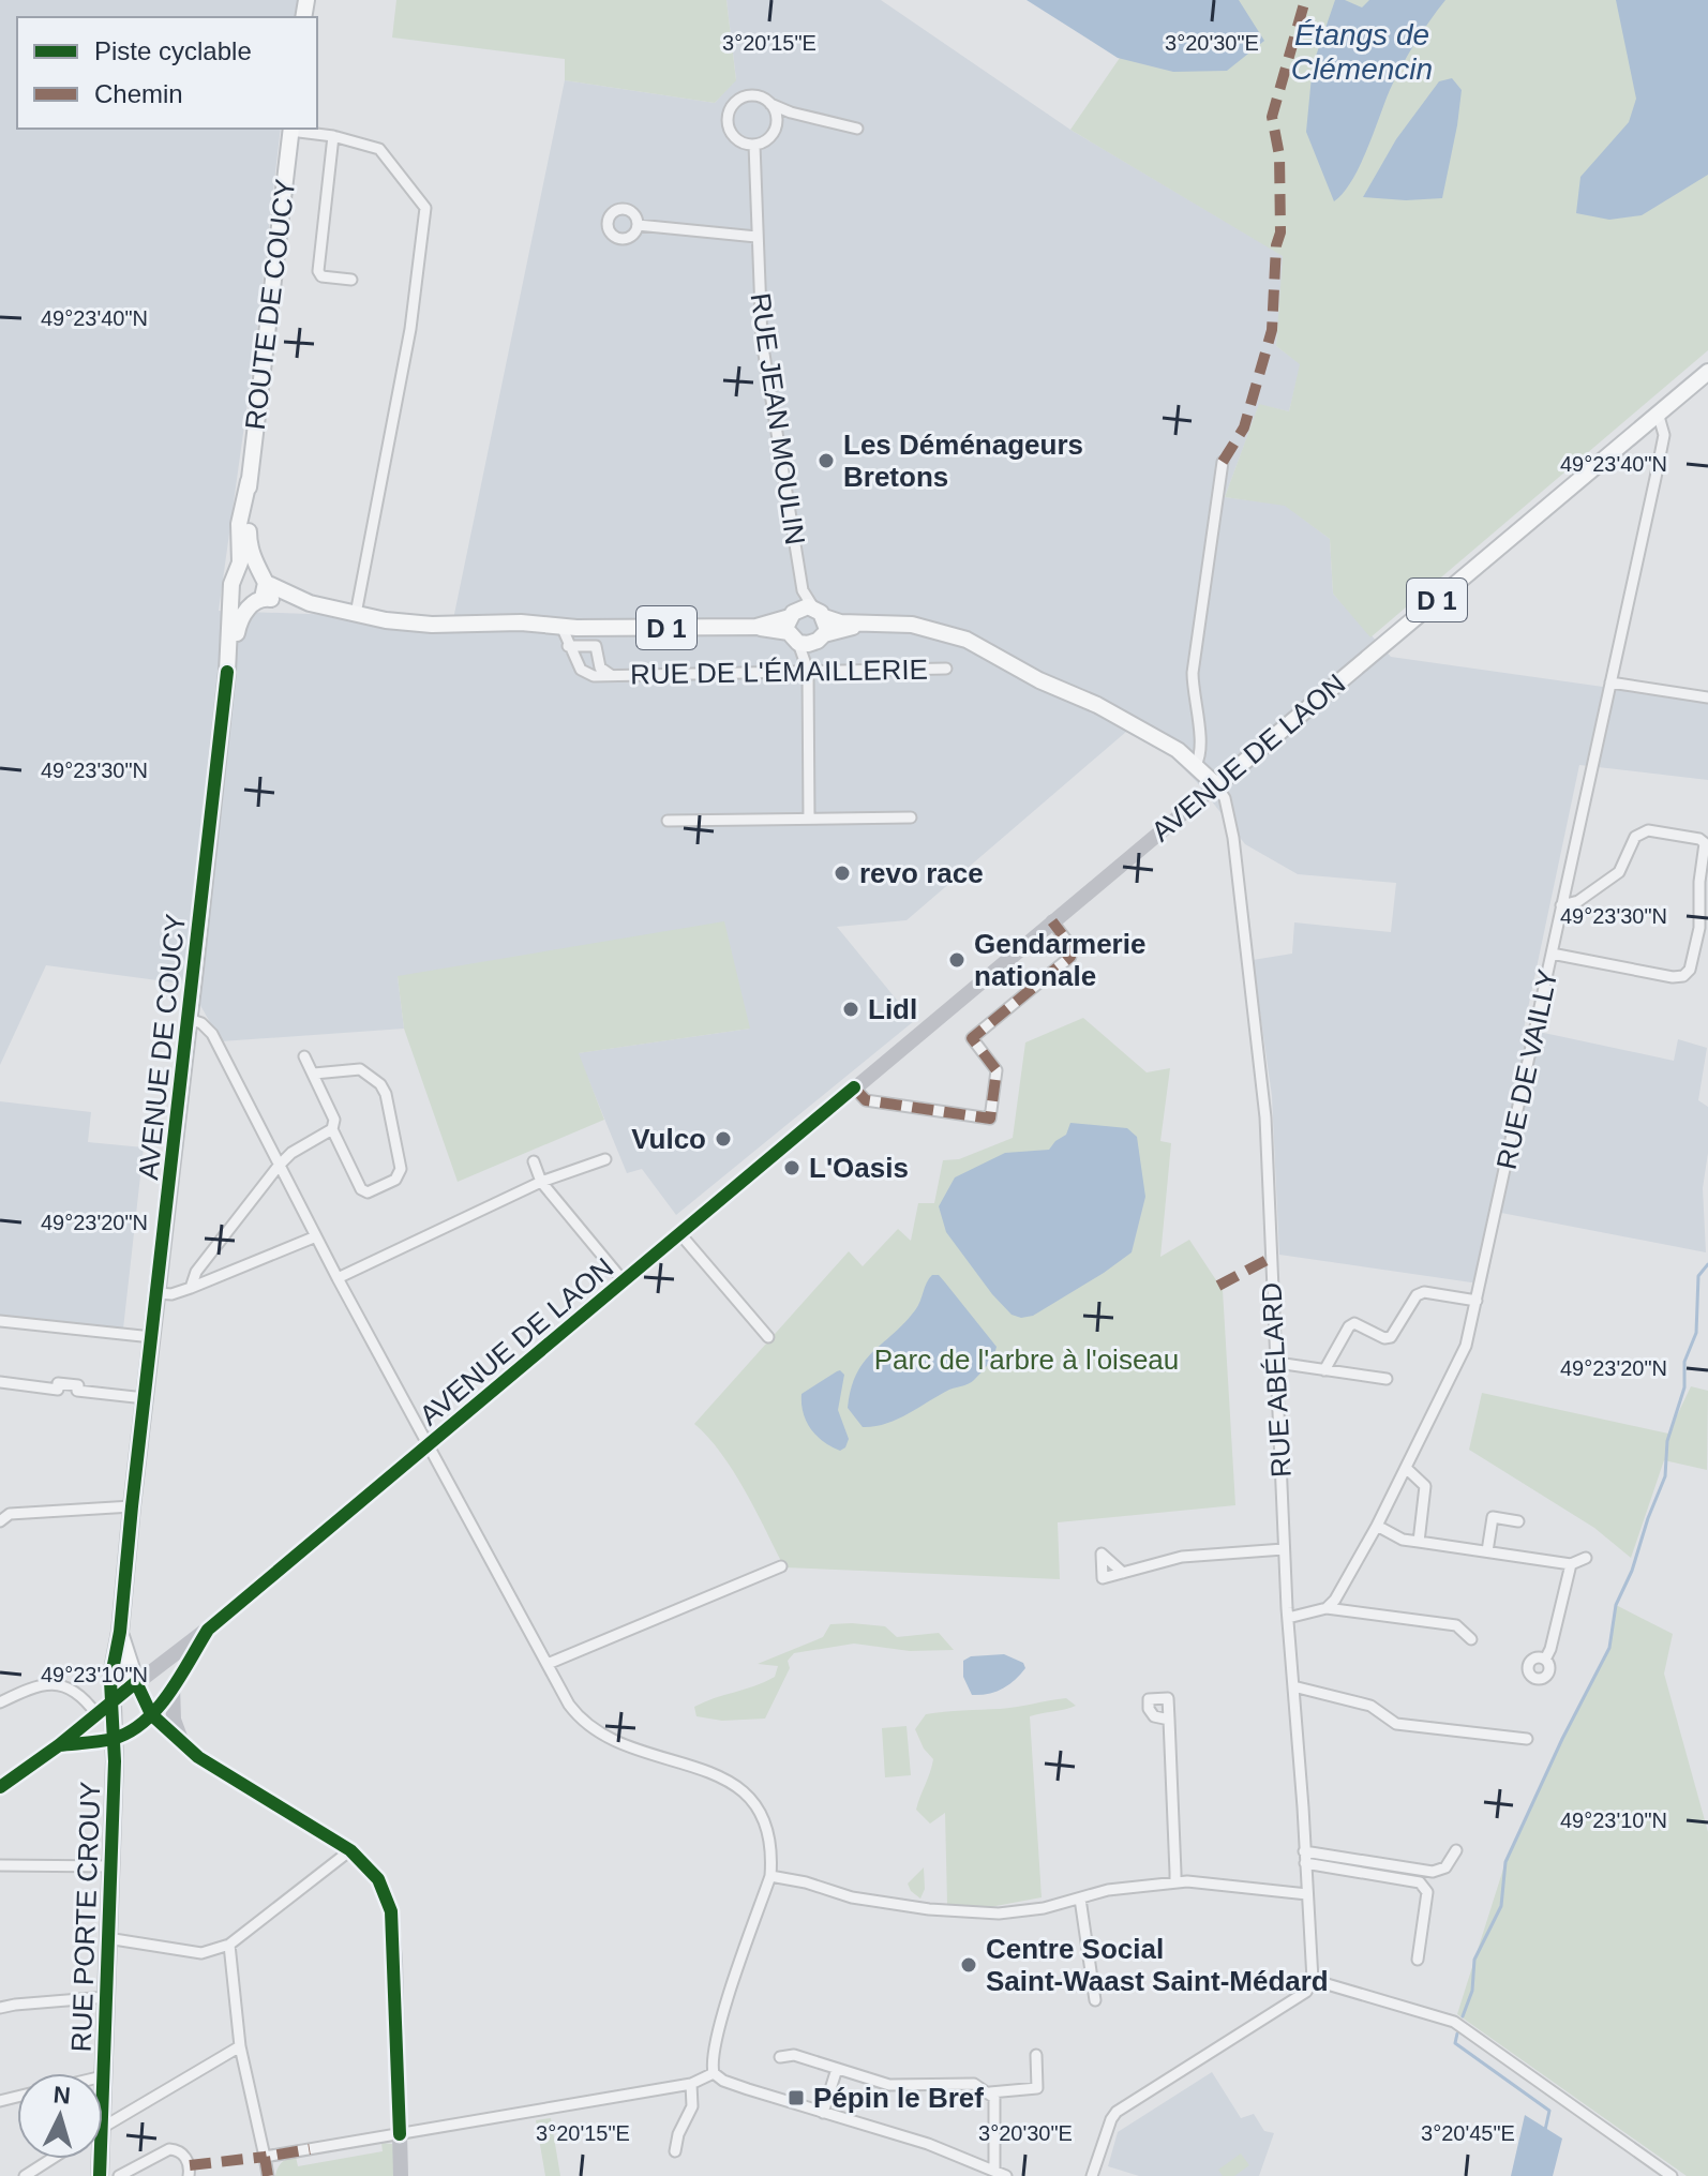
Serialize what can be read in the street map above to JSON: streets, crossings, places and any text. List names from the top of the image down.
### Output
{
  "streets": {
    "main road": [
      "ROUTE DE COUCY",
      "D 1",
      "AVENUE DE LAON",
      "AVENUE DE COUCY",
      "RUE PORTE CROUY"
    ],
    "street": [
      "RUE JEAN MOULIN",
      "RUE DE L'ÉMAILLERIE",
      "RUE DE VAILLY",
      "RUE ABÉLARD"
    ]
  },
  "crossings": [
    ["ROUTE DE COUCY", "D 1"],
    ["ROUTE DE COUCY", "AVENUE DE COUCY"],
    ["RUE JEAN MOULIN", "D 1"],
    ["RUE JEAN MOULIN", "RUE DE L'ÉMAILLERIE"],
    ["D 1", "RUE DE L'ÉMAILLERIE"],
    ["D 1", "AVENUE DE LAON"],
    ["D 1", "AVENUE DE COUCY"],
    ["D 1", "RUE DE VAILLY"],
    ["D 1", "RUE ABÉLARD"],
    ["AVENUE DE LAON", "RUE DE VAILLY"],
    ["AVENUE DE LAON", "RUE ABÉLARD"],
    ["AVENUE DE COUCY", "RUE PORTE CROUY"]
  ],
  "water": ["Étangs de Clémencin"],
  "parks": ["Parc de l'arbre à l'oiseau"],
  "places": {
    "other": [
      "Les Déménageurs Bretons",
      "revo race",
      "Gendarmerie nationale",
      "Lidl",
      "Vulco",
      "L'Oasis",
      "Centre Social Saint-Waast Saint-Médard"
    ],
    "transit": ["Pépin le Bref"]
  },
  "legend": ["Piste cyclable", "Chemin"],
  "north": "top",
  "coordinates": [
    "3°20'15\"E",
    "3°20'30\"E",
    "49°23'40\"N",
    "49°23'30\"N",
    "49°23'20\"N",
    "49°23'10\"N",
    "3°20'45\"E"
  ]
}
